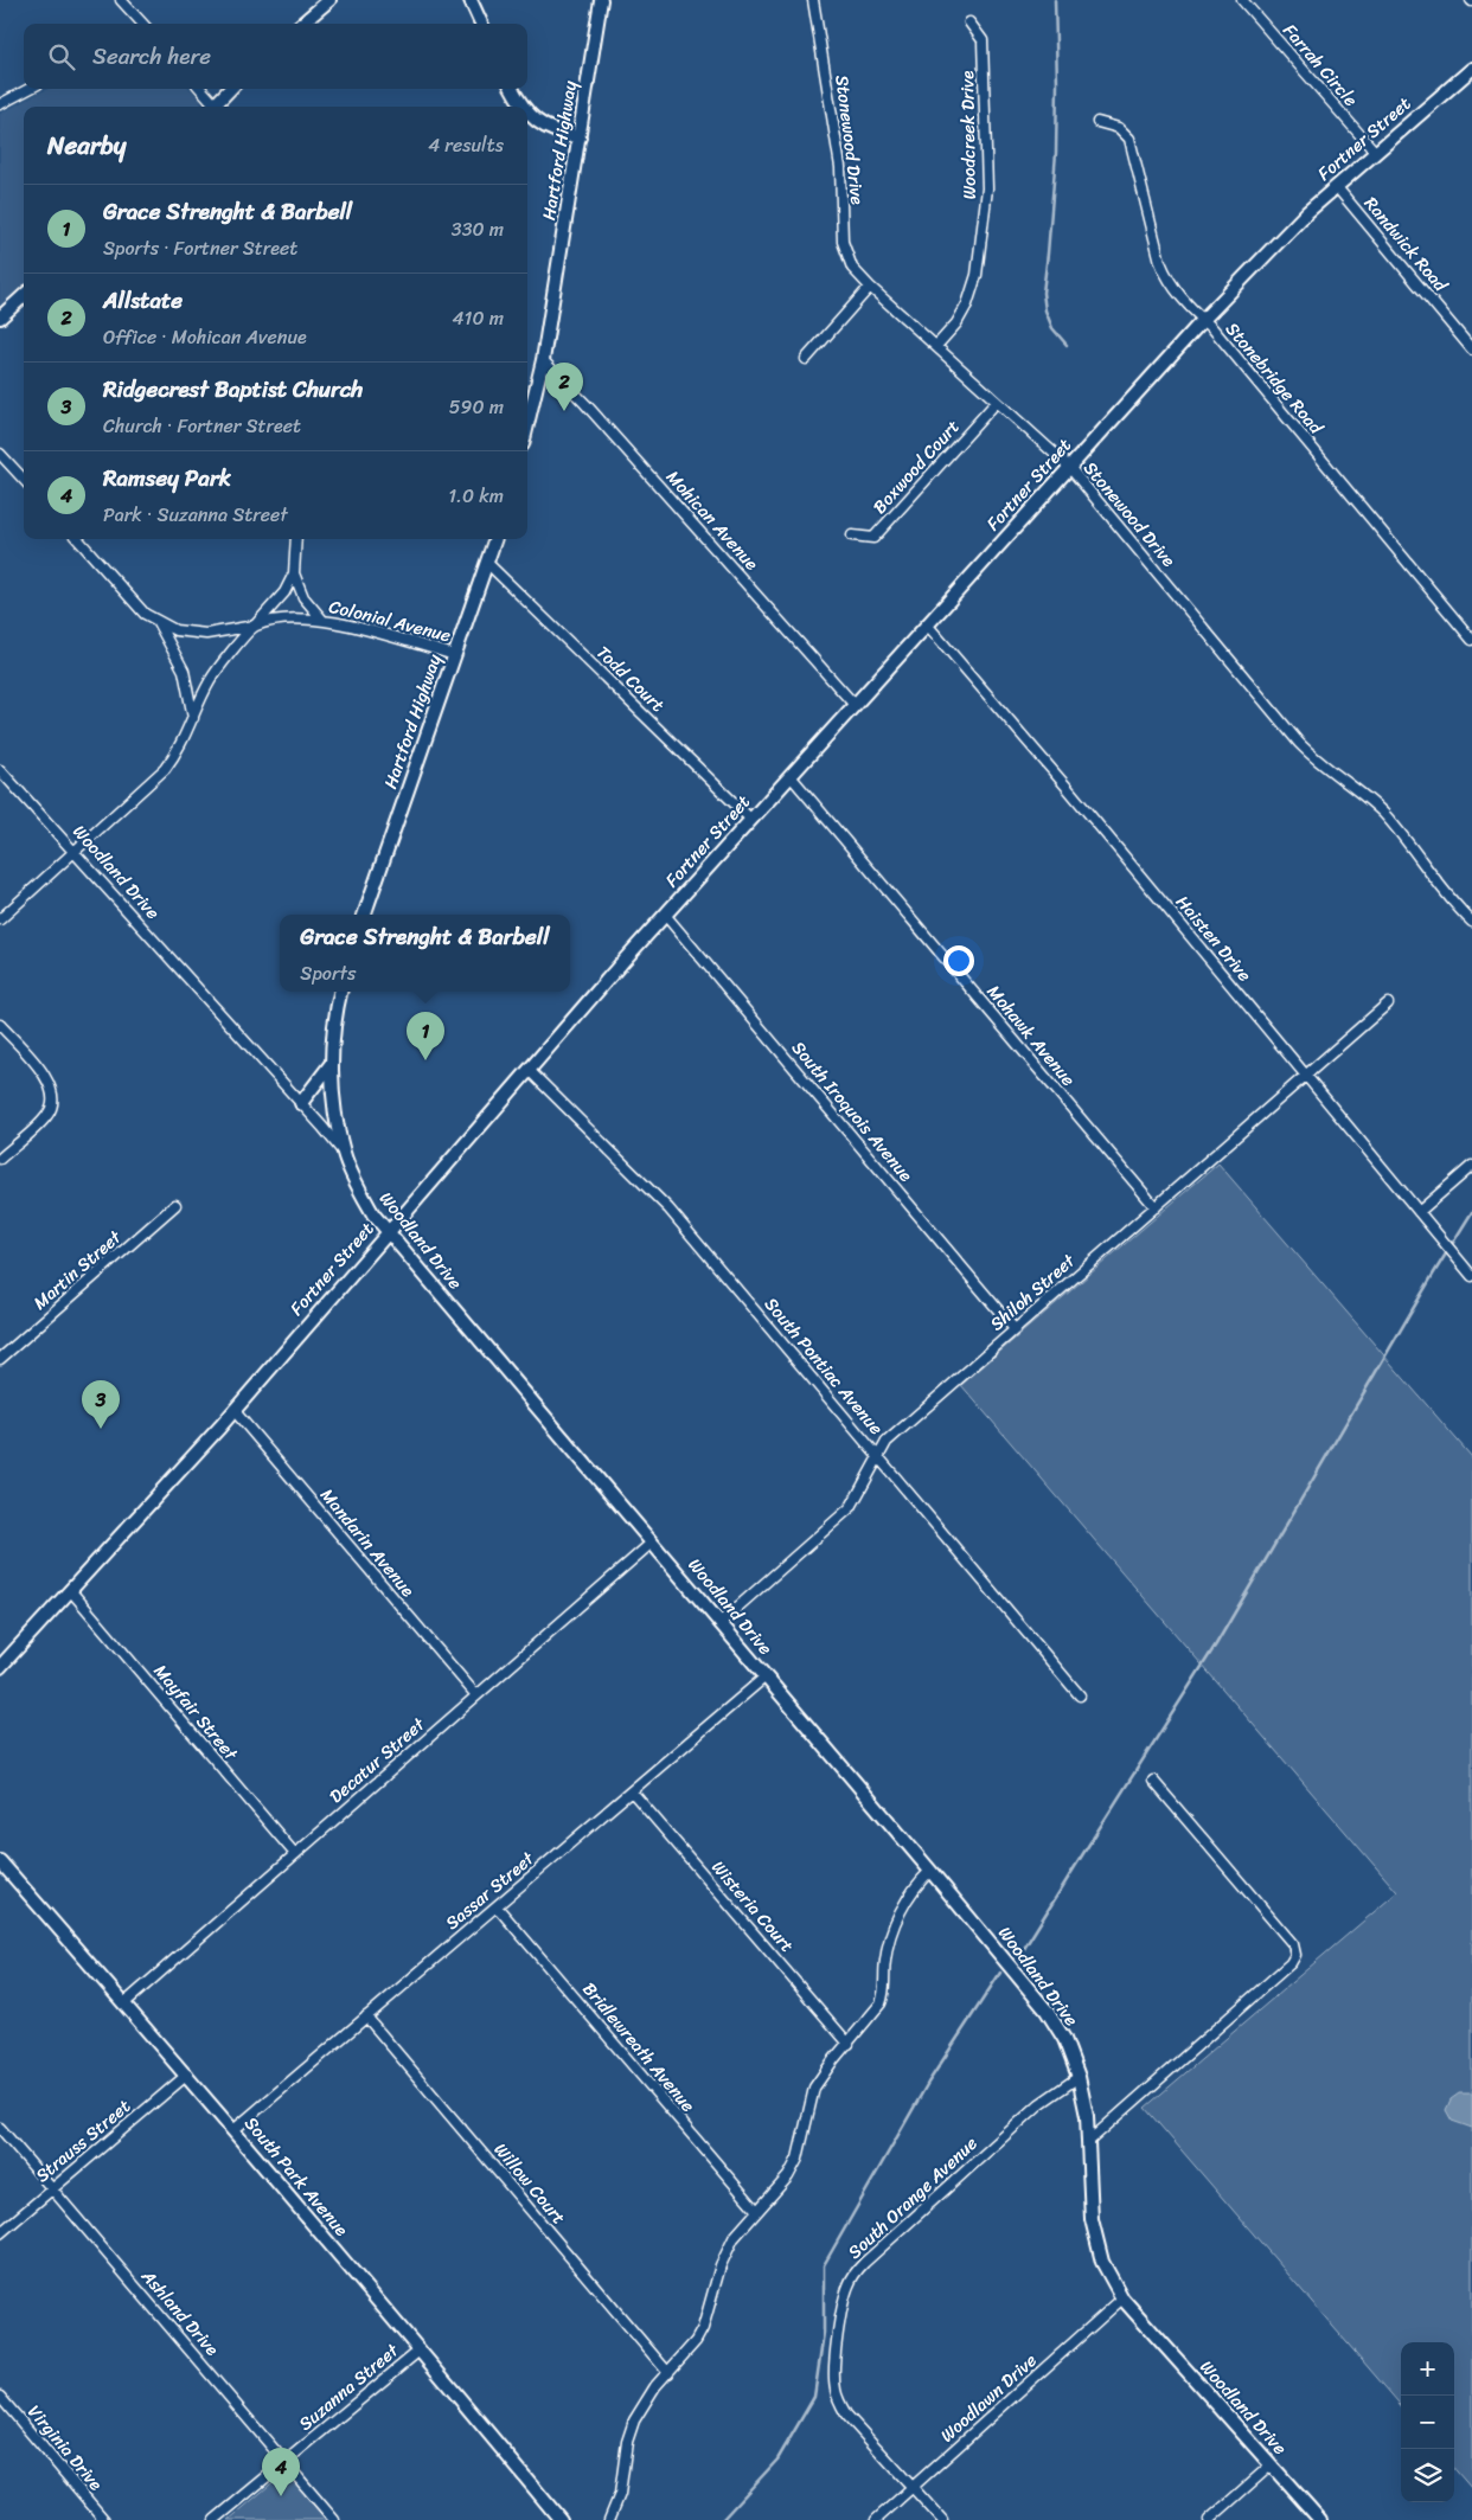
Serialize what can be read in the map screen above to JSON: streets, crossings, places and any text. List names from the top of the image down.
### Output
{
  "streets": {
    "street": [
      "Farrah Circle",
      "Woodcreek Drive",
      "Fortner Street",
      "Stonewood Drive",
      "Hartford Highway",
      "Randwick Road",
      "Stonebridge Road",
      "Boxwood Court",
      "Mohican Avenue",
      "Colonial Avenue",
      "Todd Court",
      "Woodland Drive",
      "Haisten Drive",
      "Mohawk Avenue",
      "South Iroquois Avenue",
      "Martin Street",
      "Shiloh Street",
      "South Pontiac Avenue",
      "Mandarin Avenue",
      "Mayfair Street",
      "Decatur Street",
      "Sassar Street",
      "Wisteria Court",
      "Bridlewreath Avenue",
      "Strauss Street",
      "South Park Avenue",
      "Willow Court",
      "South Orange Avenue",
      "Ashland Drive",
      "Suzanna Street",
      "Woodlawn Drive",
      "Virginia Drive"
    ]
  },
  "crossings": [
    ["Farrah Circle", "Fortner Street"],
    ["Woodcreek Drive", "Stonewood Drive"],
    ["Fortner Street", "Stonewood Drive"],
    ["Fortner Street", "Randwick Road"],
    ["Fortner Street", "Stonebridge Road"],
    ["Fortner Street", "Mohican Avenue"],
    ["Fortner Street", "Todd Court"],
    ["Fortner Street", "Woodland Drive"],
    ["Fortner Street", "Haisten Drive"],
    ["Fortner Street", "Mohawk Avenue"],
    ["Fortner Street", "South Iroquois Avenue"],
    ["Fortner Street", "South Pontiac Avenue"],
    ["Fortner Street", "Mandarin Avenue"],
    ["Fortner Street", "Mayfair Street"],
    ["Stonewood Drive", "Boxwood Court"],
    ["Hartford Highway", "Mohican Avenue"],
    ["Hartford Highway", "Colonial Avenue"],
    ["Hartford Highway", "Todd Court"],
    ["Woodland Drive", "Shiloh Street"],
    ["Woodland Drive", "Decatur Street"],
    ["Woodland Drive", "Sassar Street"],
    ["Woodland Drive", "South Orange Avenue"],
    ["Woodland Drive", "Woodlawn Drive"],
    ["Haisten Drive", "Shiloh Street"],
    ["Mohawk Avenue", "Shiloh Street"],
    ["South Iroquois Avenue", "Shiloh Street"],
    ["Shiloh Street", "South Pontiac Avenue"],
    ["Mandarin Avenue", "Decatur Street"],
    ["Mayfair Street", "Decatur Street"],
    ["Decatur Street", "South Park Avenue"],
    ["Sassar Street", "Wisteria Court"],
    ["Sassar Street", "Bridlewreath Avenue"],
    ["Sassar Street", "South Park Avenue"],
    ["Sassar Street", "Willow Court"],
    ["Strauss Street", "South Park Avenue"],
    ["Strauss Street", "Ashland Drive"],
    ["South Park Avenue", "Suzanna Street"],
    ["South Orange Avenue", "Woodlawn Drive"],
    ["Ashland Drive", "Suzanna Street"]
  ],
  "page": {
    "search": "Search here",
    "heading": ["Nearby", "4 results"],
    "list": [
      {
        "mark": "1",
        "name": "Grace Strenght & Barbell",
        "note": "Sports · Fortner Street",
        "value": "330 m"
      },
      {
        "mark": "2",
        "name": "Allstate",
        "note": "Office · Mohican Avenue",
        "value": "410 m"
      },
      {
        "mark": "3",
        "name": "Ridgecrest Baptist Church",
        "note": "Church · Fortner Street",
        "value": "590 m"
      },
      {
        "mark": "4",
        "name": "Ramsey Park",
        "note": "Park · Suzanna Street",
        "value": "1.0 km"
      }
    ],
    "pins": [
      "2",
      "1",
      "3",
      "4"
    ],
    "popup": ["Grace Strenght & Barbell", "Sports"],
    "map_buttons": ["+", "−"]
  }
}
